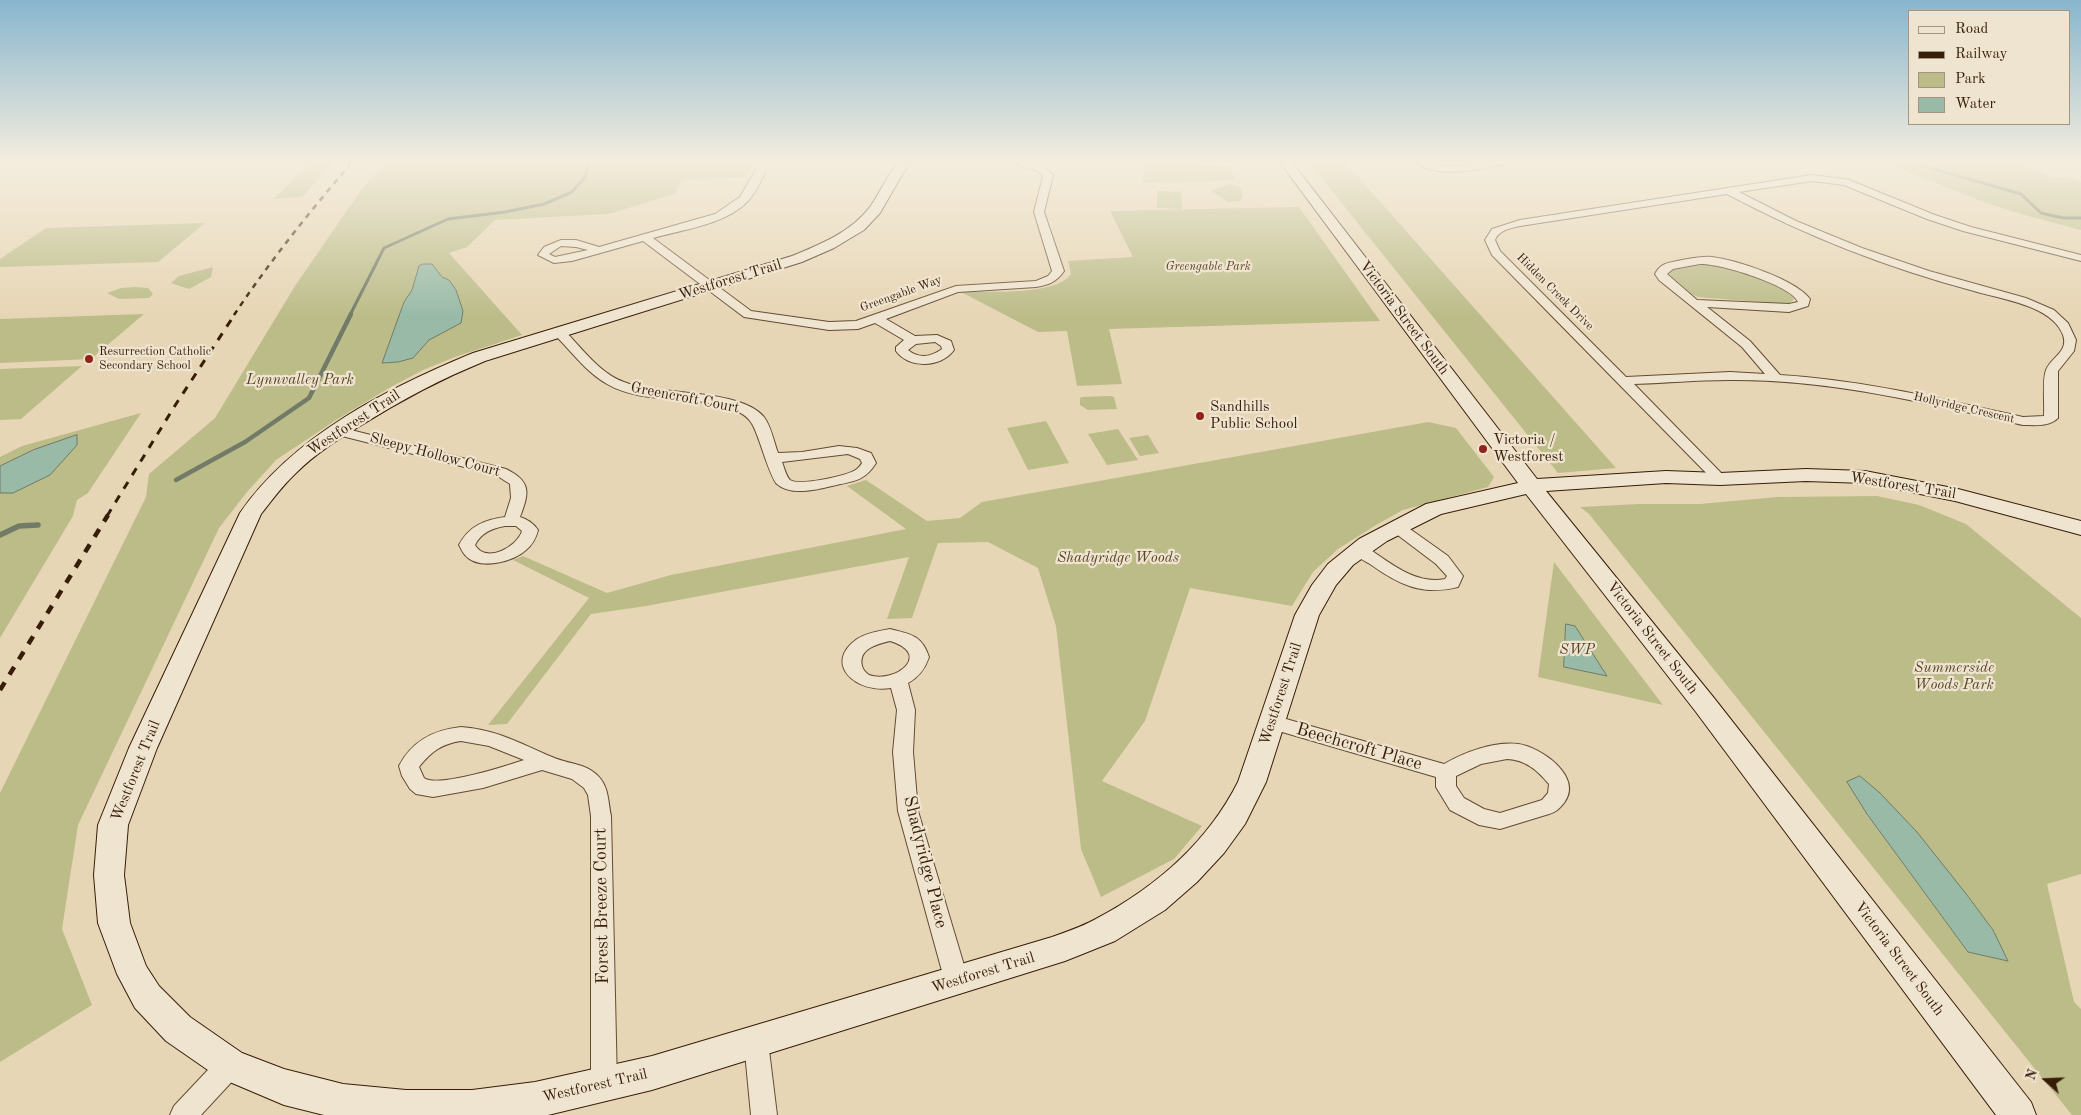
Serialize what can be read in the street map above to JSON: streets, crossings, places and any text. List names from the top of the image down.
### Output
{
  "streets": {
    "street": [
      "Westforest Trail",
      "Hidden Creek Drive",
      "Greengable Way",
      "Victoria Street South",
      "Greencroft Court",
      "Hollyridge Crescent",
      "Sleepy Hollow Court",
      "Beechcroft Place",
      "Shadyridge Place",
      "Forest Breeze Court"
    ]
  },
  "crossings": [
    ["Westforest Trail", "Hidden Creek Drive"],
    ["Westforest Trail", "Greengable Way"],
    ["Westforest Trail", "Victoria Street South"],
    ["Westforest Trail", "Greencroft Court"],
    ["Westforest Trail", "Sleepy Hollow Court"],
    ["Westforest Trail", "Beechcroft Place"],
    ["Westforest Trail", "Shadyridge Place"],
    ["Westforest Trail", "Forest Breeze Court"],
    ["Hidden Creek Drive", "Hollyridge Crescent"]
  ],
  "parks": [
    "Greengable Park",
    "Lynnvalley Park",
    "Shadyridge Woods",
    "SWP",
    "Summerside Woods Park"
  ],
  "places": ["Resurrection Catholic Secondary School", "Sandhills Public School", "Victoria / Westforest"],
  "legend": [
    "Road",
    "Railway",
    "Park",
    "Water"
  ],
  "north": "left"
}
